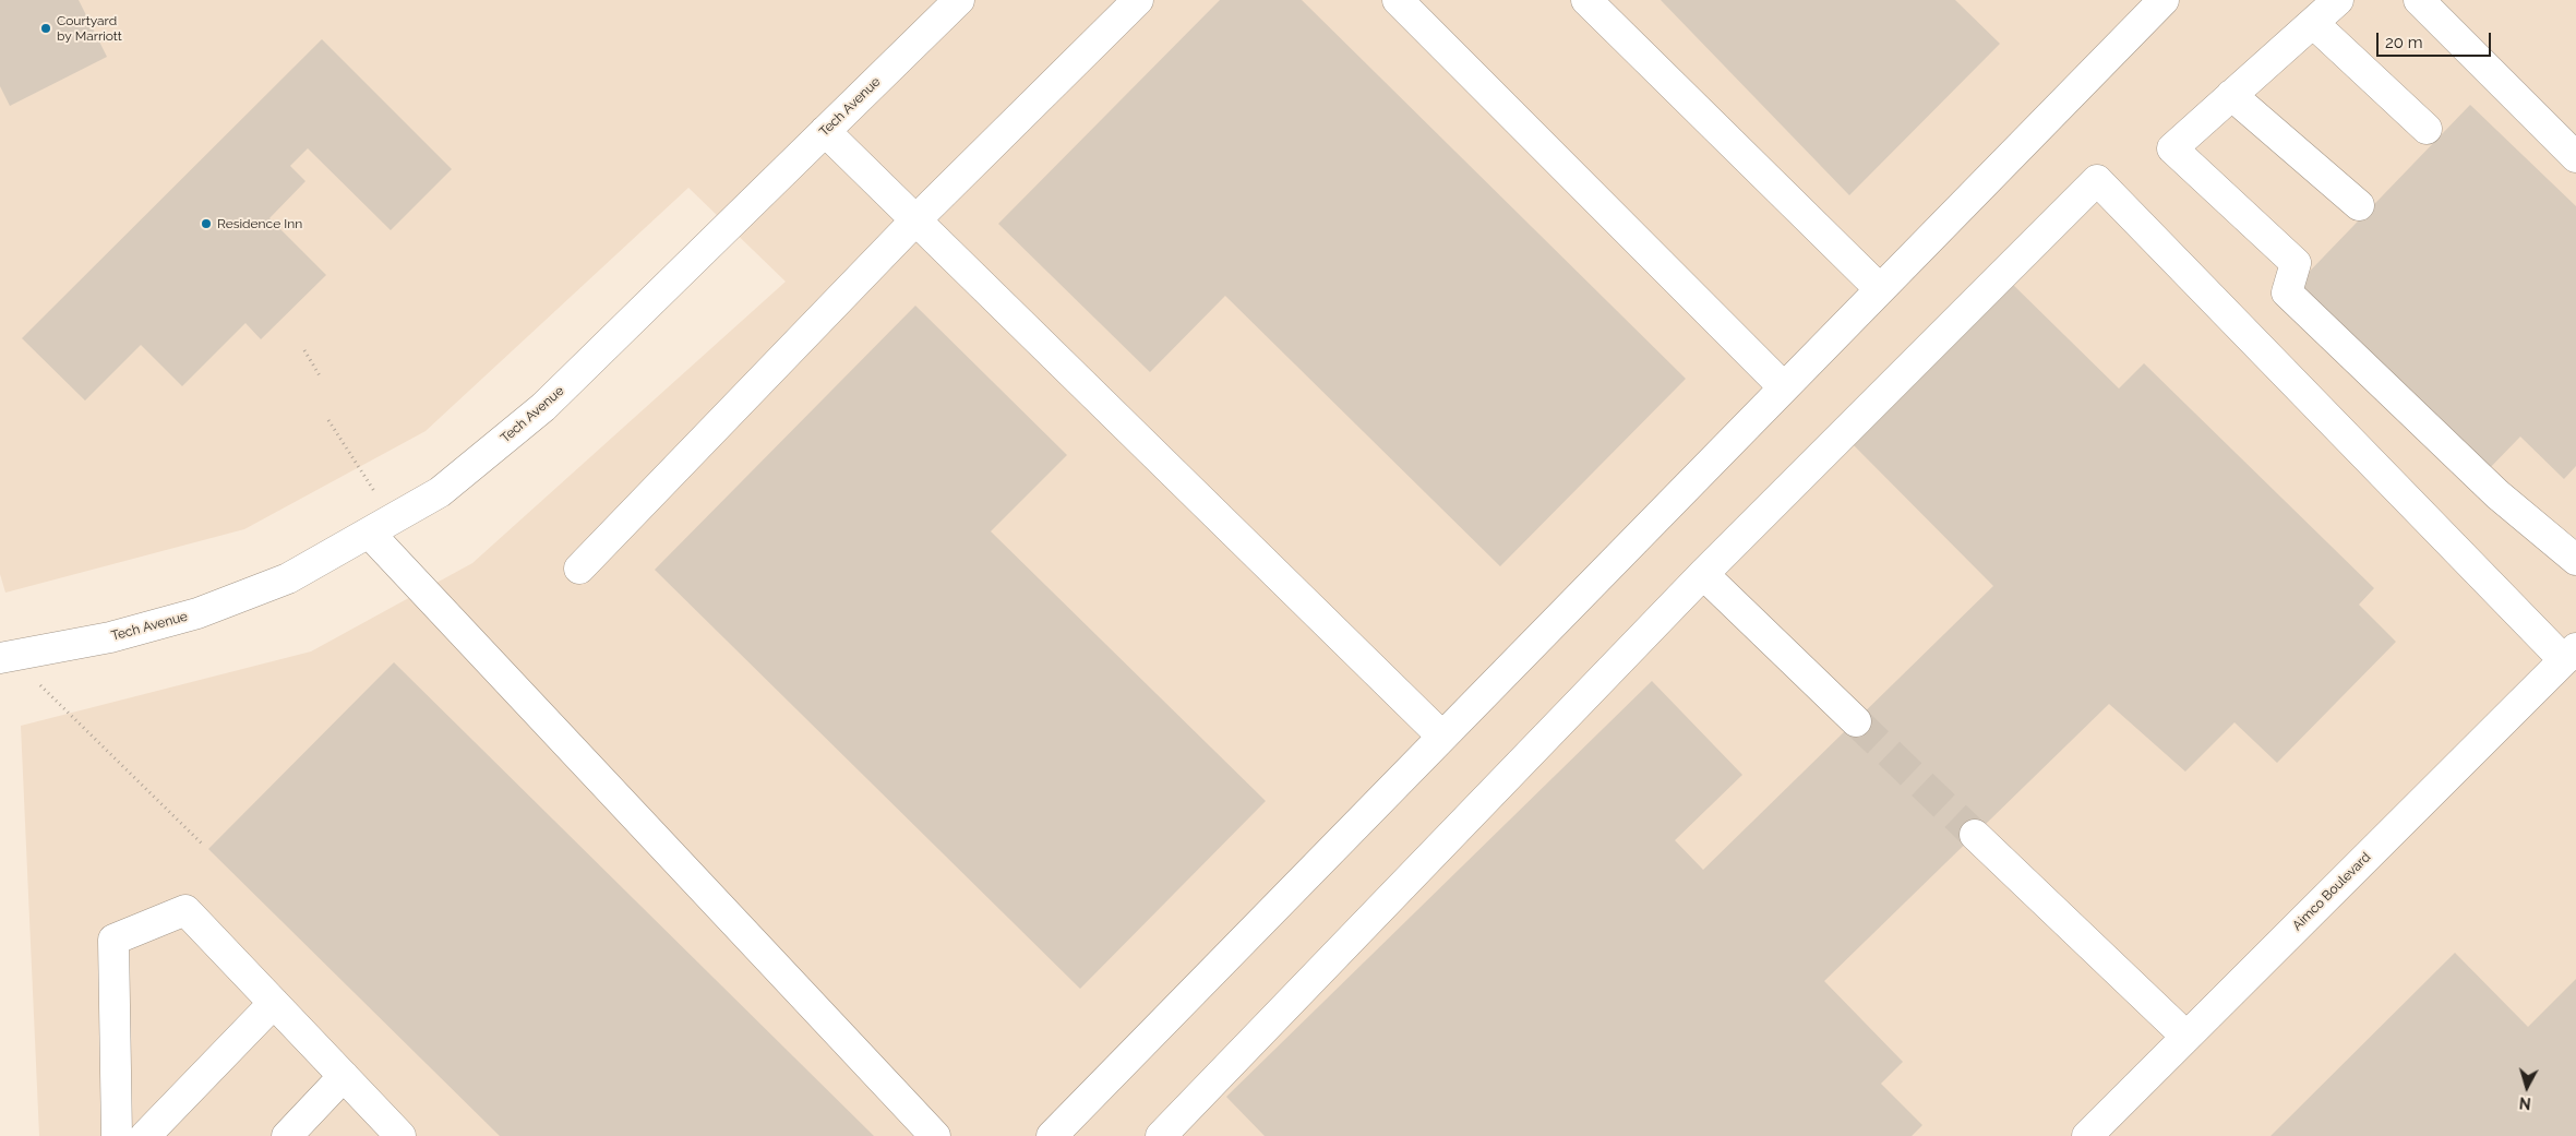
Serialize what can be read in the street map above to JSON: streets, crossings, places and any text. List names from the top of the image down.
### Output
{
  "streets": {
    "street": ["Tech Avenue", "Aimco Boulevard"]
  },
  "places": ["Courtyard by Marriott", "Residence Inn"],
  "scale_bar": "20 m",
  "north": "bottom"
}
